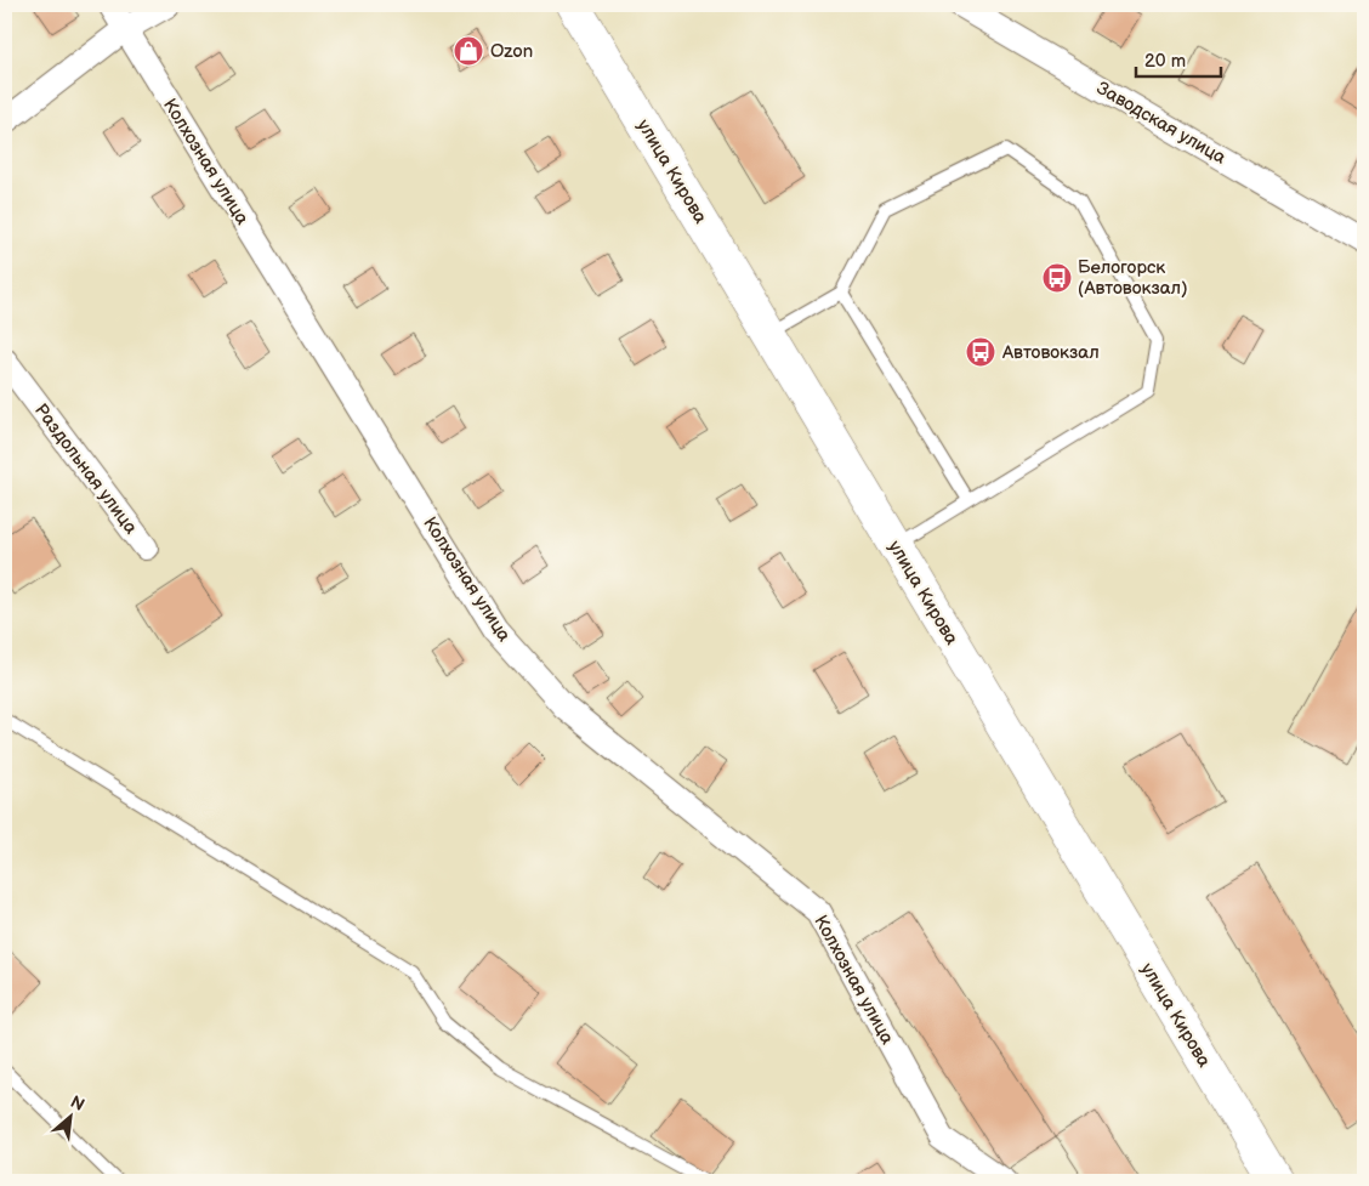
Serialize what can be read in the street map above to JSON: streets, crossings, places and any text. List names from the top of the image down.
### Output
{
  "streets": {
    "main road": ["улица Кирова"],
    "street": ["Заводская улица", "Колхозная улица", "Раздольная улица"]
  },
  "places": {
    "shop": ["Ozon"],
    "bus stop": ["Белогорск (Автовокзал)", "Автовокзал"]
  },
  "scale_bar": "20 m",
  "north": "top right"
}
